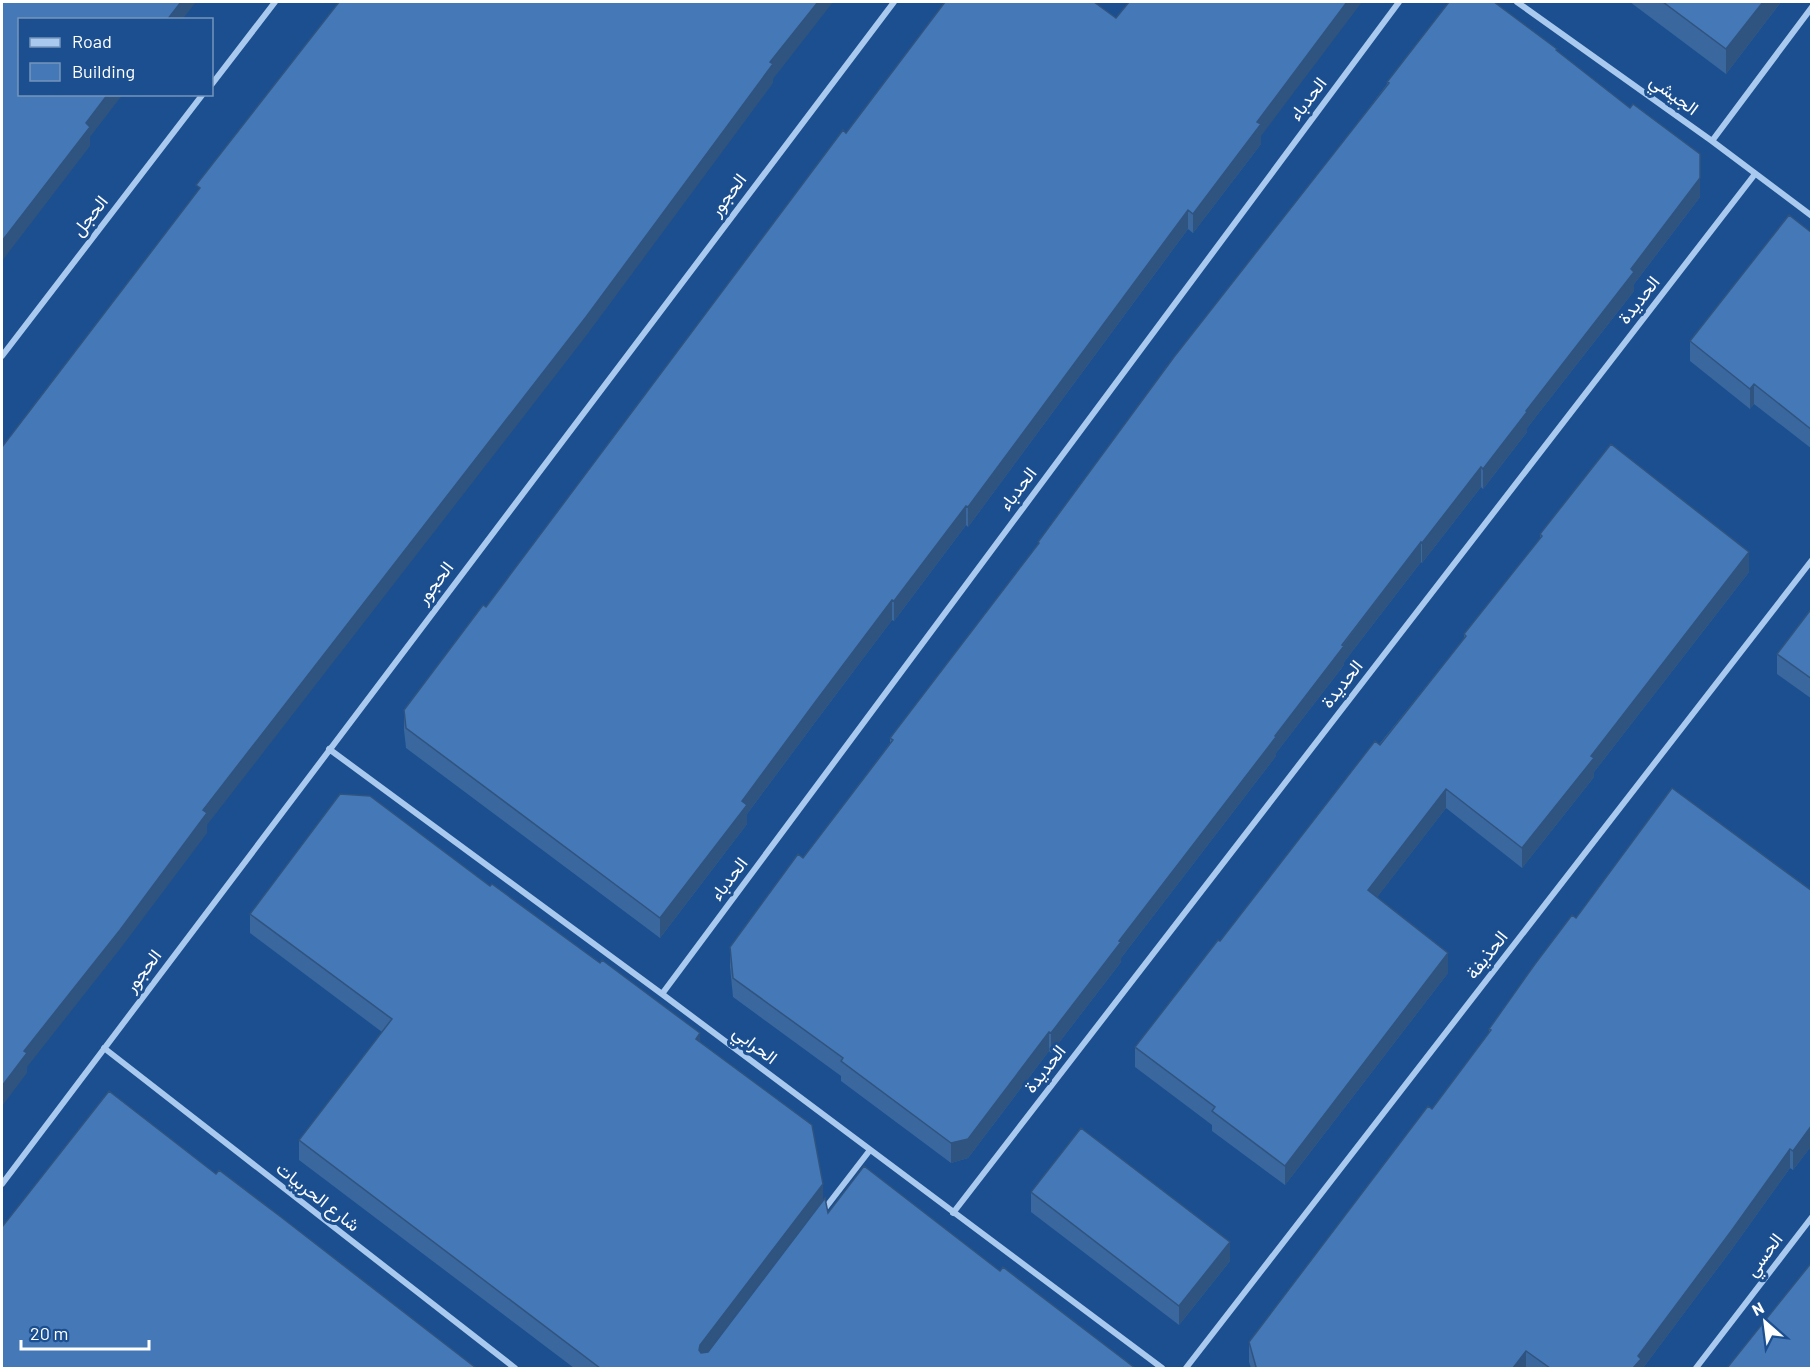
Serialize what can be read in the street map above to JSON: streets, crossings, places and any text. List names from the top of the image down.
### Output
{
  "streets": {
    "street": [
      "الجيشي",
      "الحدباء",
      "الحجور",
      "الحجل",
      "الحديدة",
      "الحذيفة",
      "الحرابي",
      "شارع الحربيات",
      "الحسي"
    ]
  },
  "crossings": [
    ["الجيشي", "الحديدة"],
    ["الحدباء", "الحرابي"],
    ["الحجور", "الحرابي"],
    ["الحجور", "شارع الحربيات"],
    ["الحديدة", "الحرابي"]
  ],
  "legend": ["Road", "Building"],
  "scale_bar": "20 m",
  "north": "top left"
}
